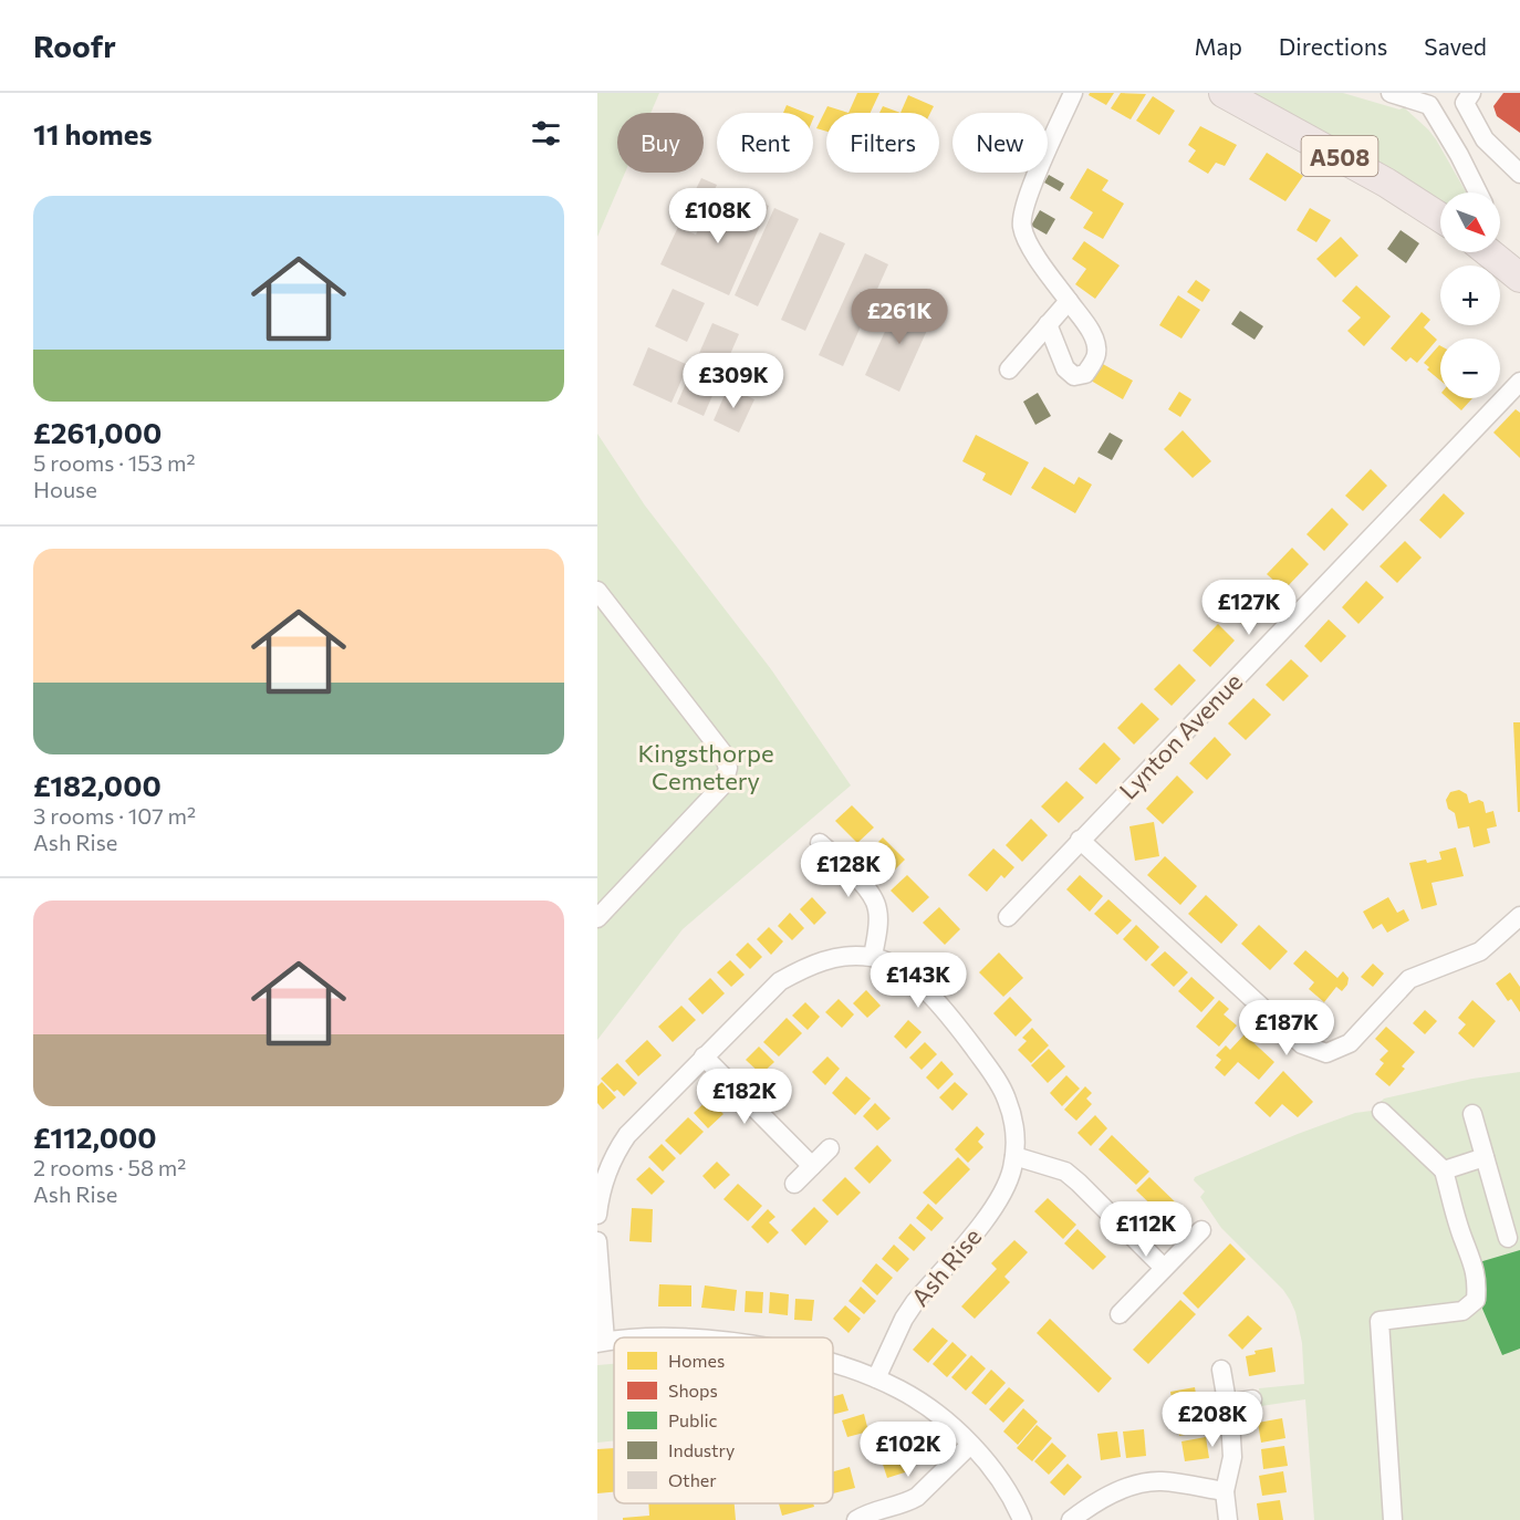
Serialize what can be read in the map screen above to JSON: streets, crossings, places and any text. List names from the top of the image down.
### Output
{
  "streets": {
    "highway": ["A508"],
    "street": ["Lynton Avenue", "Ash Rise"]
  },
  "parks": ["Kingsthorpe Cemetery"],
  "legend": [
    "Homes",
    "Shops",
    "Public",
    "Industry",
    "Other"
  ],
  "north": "bottom right",
  "page": {
    "header": "Roofr",
    "nav": ["Map", "Directions", "Saved"],
    "heading": "11 homes",
    "chip": [
      "Buy",
      "Rent",
      "Filters",
      "New"
    ],
    "list": [
      {
        "name": "£261,000",
        "note": "5 rooms · 153 m² · House"
      },
      {
        "name": "£182,000",
        "note": "3 rooms · 107 m² · Ash Rise"
      },
      {
        "name": "£112,000",
        "note": "2 rooms · 58 m² · Ash Rise"
      }
    ],
    "price": [
      "£108K",
      "£261K",
      "£309K",
      "£127K",
      "£128K",
      "£143K",
      "£187K",
      "£182K",
      "£112K",
      "£208K",
      "£102K"
    ],
    "map_buttons": ["+", "−"]
  }
}
